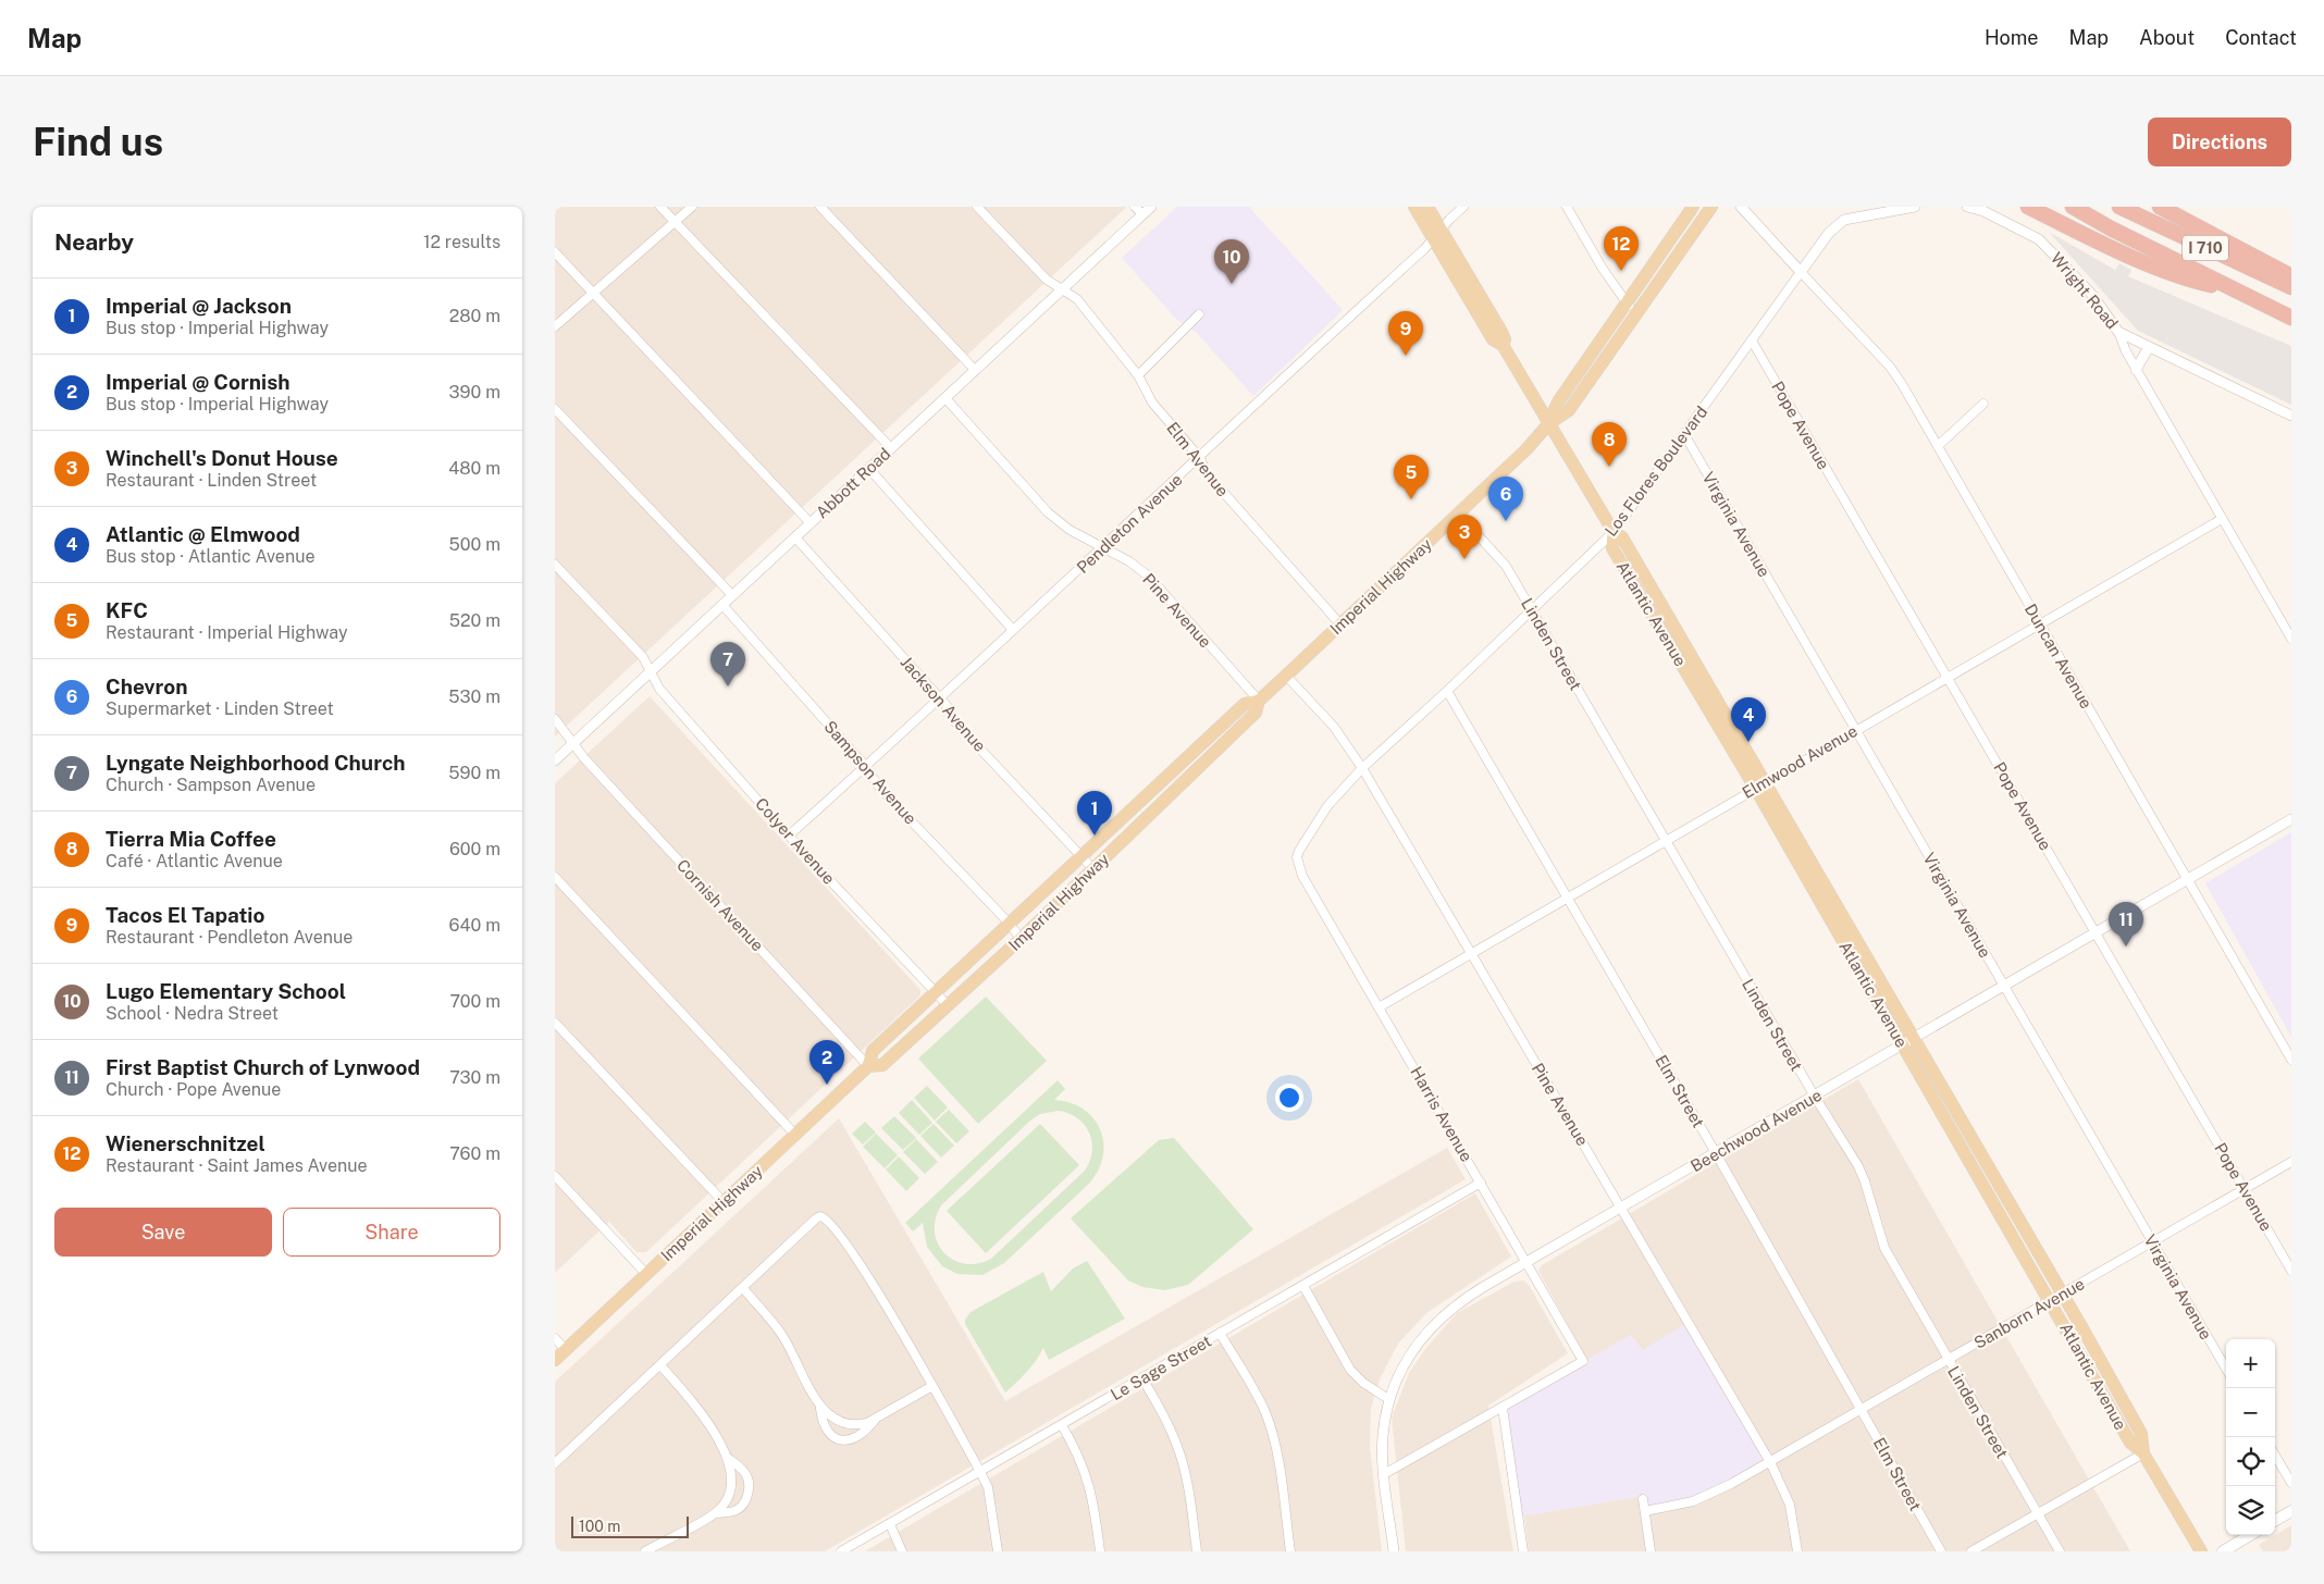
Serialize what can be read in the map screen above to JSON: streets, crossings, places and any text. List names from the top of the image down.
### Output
{
  "streets": {
    "highway": ["I 710"],
    "main road": ["Imperial Highway", "Atlantic Avenue"],
    "street": [
      "Wright Road",
      "Pope Avenue",
      "Elm Avenue",
      "Los Flores Boulevard",
      "Abbott Road",
      "Pendleton Avenue",
      "Virginia Avenue",
      "Pine Avenue",
      "Linden Street",
      "Duncan Avenue",
      "Jackson Avenue",
      "Elmwood Avenue",
      "Sampson Avenue",
      "Colyer Avenue",
      "Cornish Avenue",
      "Elm Street",
      "Harris Avenue",
      "Beechwood Avenue",
      "Sanborn Avenue",
      "Le Sage Street"
    ]
  },
  "crossings": [
    ["Pope Avenue", "Los Flores Boulevard"],
    ["Pope Avenue", "Elmwood Avenue"],
    ["Pope Avenue", "Beechwood Avenue"],
    ["Pope Avenue", "Sanborn Avenue"],
    ["Elm Avenue", "Abbott Road"],
    ["Elm Avenue", "Pendleton Avenue"],
    ["Elm Avenue", "Imperial Highway"],
    ["Los Flores Boulevard", "Virginia Avenue"],
    ["Los Flores Boulevard", "Pine Avenue"],
    ["Los Flores Boulevard", "Atlantic Avenue"],
    ["Los Flores Boulevard", "Linden Street"],
    ["Los Flores Boulevard", "Duncan Avenue"],
    ["Los Flores Boulevard", "Elm Street"],
    ["Los Flores Boulevard", "Harris Avenue"],
    ["Abbott Road", "Pine Avenue"],
    ["Abbott Road", "Jackson Avenue"],
    ["Abbott Road", "Sampson Avenue"],
    ["Abbott Road", "Colyer Avenue"],
    ["Abbott Road", "Cornish Avenue"],
    ["Pendleton Avenue", "Pine Avenue"],
    ["Pendleton Avenue", "Atlantic Avenue"],
    ["Pendleton Avenue", "Jackson Avenue"],
    ["Pendleton Avenue", "Sampson Avenue"],
    ["Pendleton Avenue", "Colyer Avenue"],
    ["Virginia Avenue", "Elmwood Avenue"],
    ["Virginia Avenue", "Beechwood Avenue"],
    ["Virginia Avenue", "Sanborn Avenue"],
    ["Imperial Highway", "Pine Avenue"],
    ["Imperial Highway", "Atlantic Avenue"],
    ["Imperial Highway", "Linden Street"],
    ["Imperial Highway", "Jackson Avenue"],
    ["Imperial Highway", "Sampson Avenue"],
    ["Imperial Highway", "Colyer Avenue"],
    ["Imperial Highway", "Cornish Avenue"],
    ["Pine Avenue", "Elmwood Avenue"],
    ["Pine Avenue", "Beechwood Avenue"],
    ["Pine Avenue", "Sanborn Avenue"],
    ["Atlantic Avenue", "Elmwood Avenue"],
    ["Atlantic Avenue", "Beechwood Avenue"],
    ["Atlantic Avenue", "Sanborn Avenue"],
    ["Linden Street", "Elmwood Avenue"],
    ["Linden Street", "Beechwood Avenue"],
    ["Linden Street", "Sanborn Avenue"],
    ["Duncan Avenue", "Elmwood Avenue"],
    ["Duncan Avenue", "Beechwood Avenue"],
    ["Elmwood Avenue", "Elm Street"],
    ["Elmwood Avenue", "Harris Avenue"],
    ["Elm Street", "Beechwood Avenue"],
    ["Elm Street", "Sanborn Avenue"],
    ["Harris Avenue", "Beechwood Avenue"],
    ["Harris Avenue", "Le Sage Street"]
  ],
  "scale_bar": "100 m",
  "page": {
    "header": "Map",
    "nav": [
      "Home",
      "Map",
      "About",
      "Contact"
    ],
    "buttons": [
      "Directions",
      ["Save", "Share"]
    ],
    "title": "Find us",
    "heading": ["Nearby", "12 results"],
    "pins": [
      "12",
      "10",
      "9",
      "8",
      "5",
      "6",
      "3",
      "7",
      "4",
      "1",
      "11",
      "2"
    ],
    "list": [
      {
        "mark": "1",
        "name": "Imperial @ Jackson",
        "note": "Bus stop · Imperial Highway",
        "value": "280 m"
      },
      {
        "mark": "2",
        "name": "Imperial @ Cornish",
        "note": "Bus stop · Imperial Highway",
        "value": "390 m"
      },
      {
        "mark": "3",
        "name": "Winchell's Donut House",
        "note": "Restaurant · Linden Street",
        "value": "480 m"
      },
      {
        "mark": "4",
        "name": "Atlantic @ Elmwood",
        "note": "Bus stop · Atlantic Avenue",
        "value": "500 m"
      },
      {
        "mark": "5",
        "name": "KFC",
        "note": "Restaurant · Imperial Highway",
        "value": "520 m"
      },
      {
        "mark": "6",
        "name": "Chevron",
        "note": "Supermarket · Linden Street",
        "value": "530 m"
      },
      {
        "mark": "7",
        "name": "Lyngate Neighborhood Church",
        "note": "Church · Sampson Avenue",
        "value": "590 m"
      },
      {
        "mark": "8",
        "name": "Tierra Mia Coffee",
        "note": "Café · Atlantic Avenue",
        "value": "600 m"
      },
      {
        "mark": "9",
        "name": "Tacos El Tapatio",
        "note": "Restaurant · Pendleton Avenue",
        "value": "640 m"
      },
      {
        "mark": "10",
        "name": "Lugo Elementary School",
        "note": "School · Nedra Street",
        "value": "700 m"
      },
      {
        "mark": "11",
        "name": "First Baptist Church of Lynwood",
        "note": "Church · Pope Avenue",
        "value": "730 m"
      },
      {
        "mark": "12",
        "name": "Wienerschnitzel",
        "note": "Restaurant · Saint James Avenue",
        "value": "760 m"
      }
    ],
    "map_buttons": ["+", "−"],
    "scale": "100 m"
  }
}
